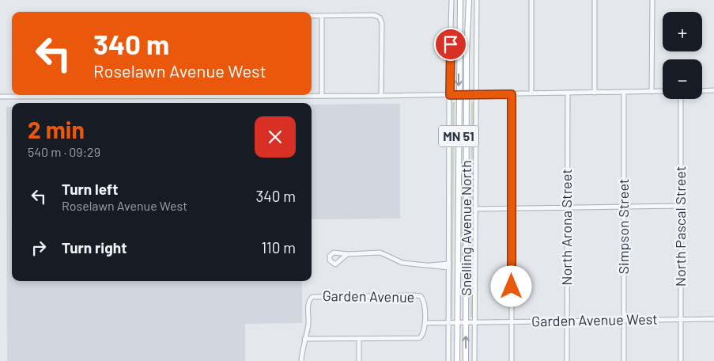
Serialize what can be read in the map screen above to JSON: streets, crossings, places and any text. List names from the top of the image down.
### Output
{
  "streets": {
    "main road": ["MN 51", "Snelling Avenue North"],
    "street": [
      "Simpson Street",
      "North Pascal Street",
      "North Arona Street",
      "Garden Avenue",
      "Garden Avenue West"
    ]
  },
  "crossings": [
    ["Simpson Street", "Garden Avenue West"],
    ["North Pascal Street", "Garden Avenue West"],
    ["North Arona Street", "Garden Avenue West"],
    ["Snelling Avenue North", "Garden Avenue"],
    ["Garden Avenue", "Garden Avenue West"]
  ],
  "page": {
    "map_buttons": ["+", "−"],
    "turn": ["340 m", "Roselawn Avenue West"],
    "heading": ["2 min", "540 m · 09:29"],
    "list": [
      {
        "name": "Turn left",
        "note": "Roselawn Avenue West",
        "value": "340 m"
      },
      {
        "name": "Turn right",
        "value": "110 m"
      }
    ]
  }
}
